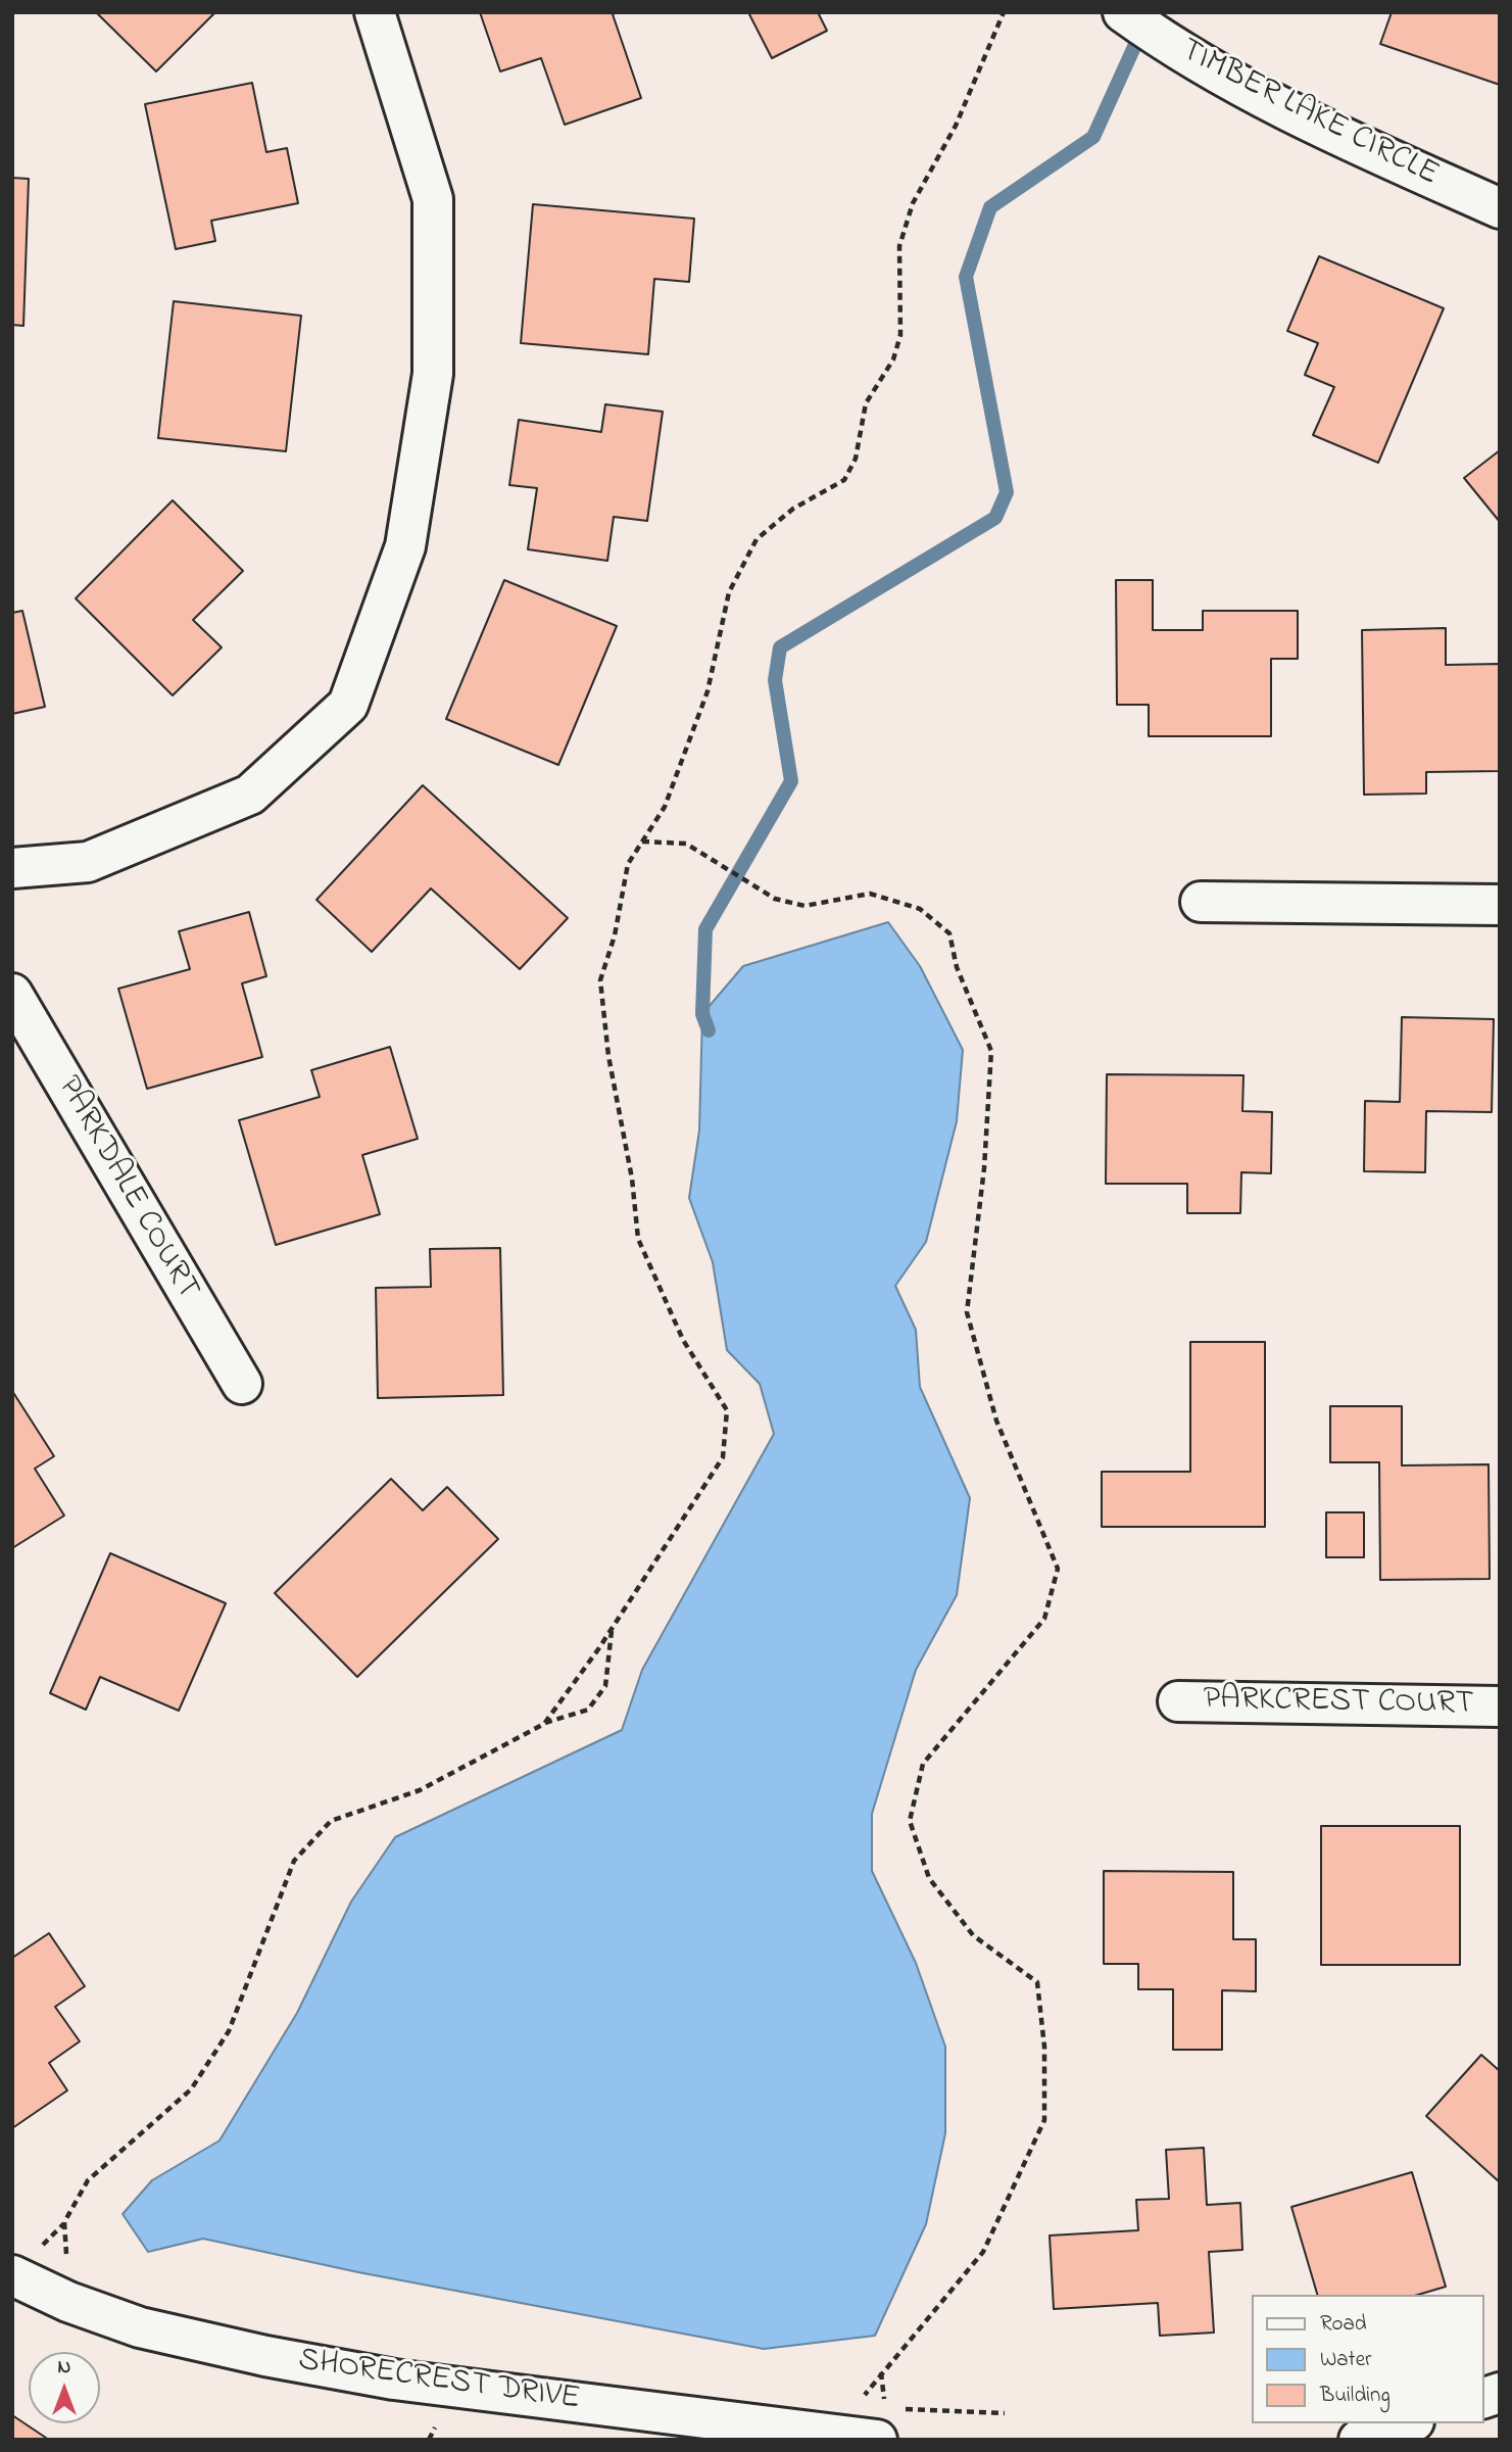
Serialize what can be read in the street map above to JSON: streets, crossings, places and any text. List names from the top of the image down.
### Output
{
  "streets": {
    "street": [
      "TIMBER LAKE CIRCLE",
      "PARKDALE COURT",
      "PARKCREST COURT",
      "SHORECREST DRIVE"
    ]
  },
  "legend": ["Road", "Water", "Building"],
  "north": "top"
}
